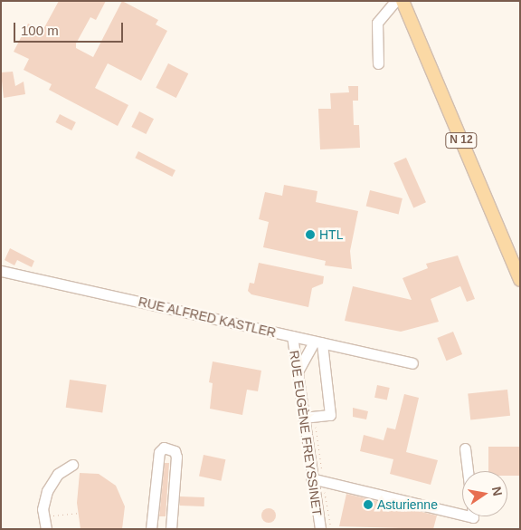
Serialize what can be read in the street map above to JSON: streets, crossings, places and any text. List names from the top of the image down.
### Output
{
  "streets": {
    "main road": ["N 12"],
    "street": ["RUE ALFRED KASTLER", "RUE EUGÈNE FREYSSINET"]
  },
  "crossings": [
    ["RUE ALFRED KASTLER", "RUE EUGÈNE FREYSSINET"]
  ],
  "places": ["HTL", "Asturienne"],
  "scale_bar": "100 m",
  "north": "right"
}
